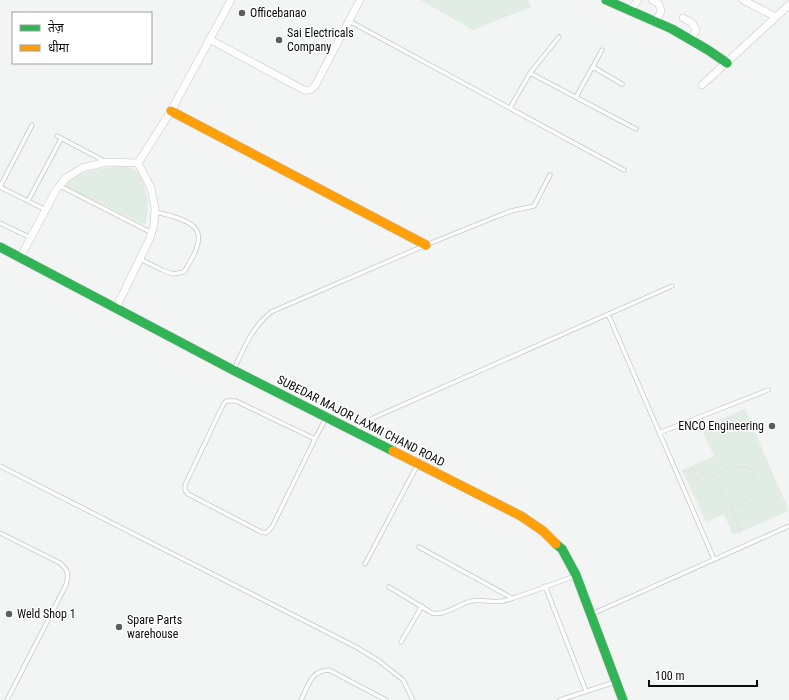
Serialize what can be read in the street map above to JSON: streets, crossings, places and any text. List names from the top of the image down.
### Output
{
  "streets": {
    "street": ["SUBEDAR MAJOR LAXMI CHAND ROAD"]
  },
  "places": [
    "Officebanao",
    "Sai Electricals Company",
    "ENCO Engineering",
    "Weld Shop 1",
    "Spare Parts warehouse"
  ],
  "legend": ["तेज़", "धीमा"],
  "scale_bar": "100 m"
}
